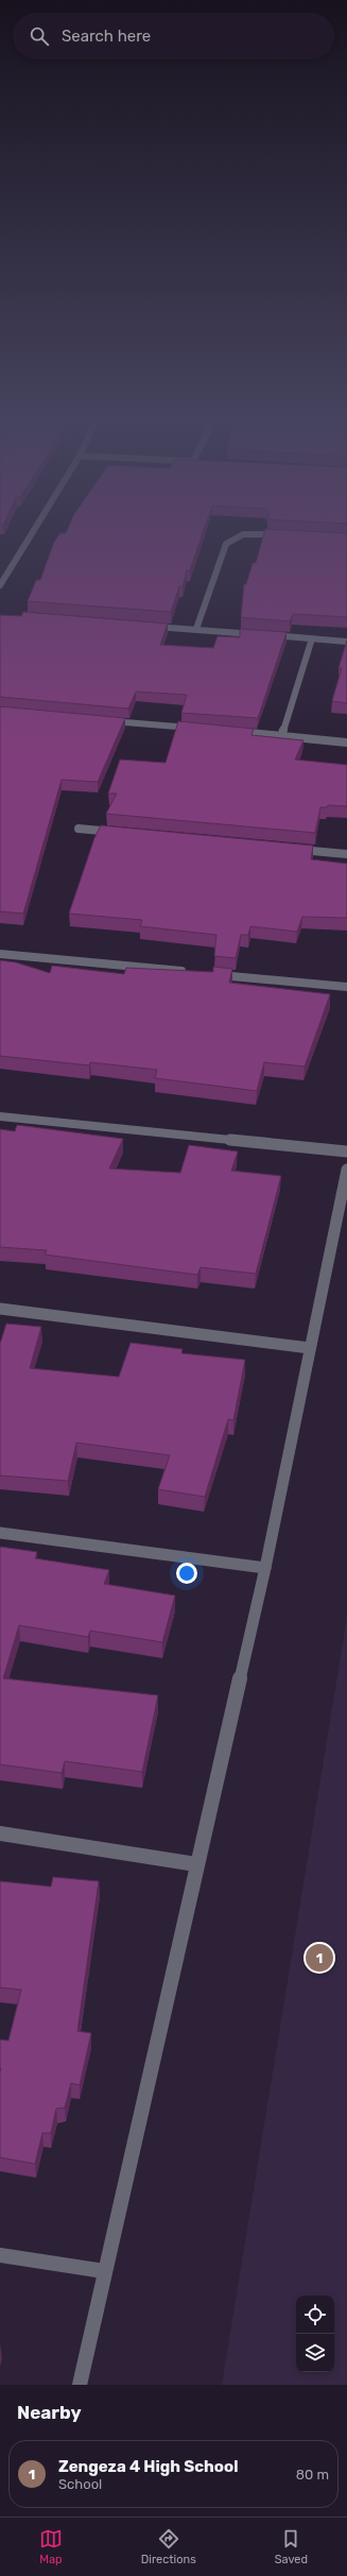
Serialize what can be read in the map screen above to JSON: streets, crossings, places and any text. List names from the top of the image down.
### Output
{
  "page": {
    "search": "Search here",
    "pins": "1",
    "heading": "Nearby",
    "list": [
      {
        "mark": "1",
        "name": "Zengeza 4 High School",
        "note": "School",
        "value": "80 m"
      }
    ],
    "nav": ["Map", "Directions", "Saved"]
  }
}
